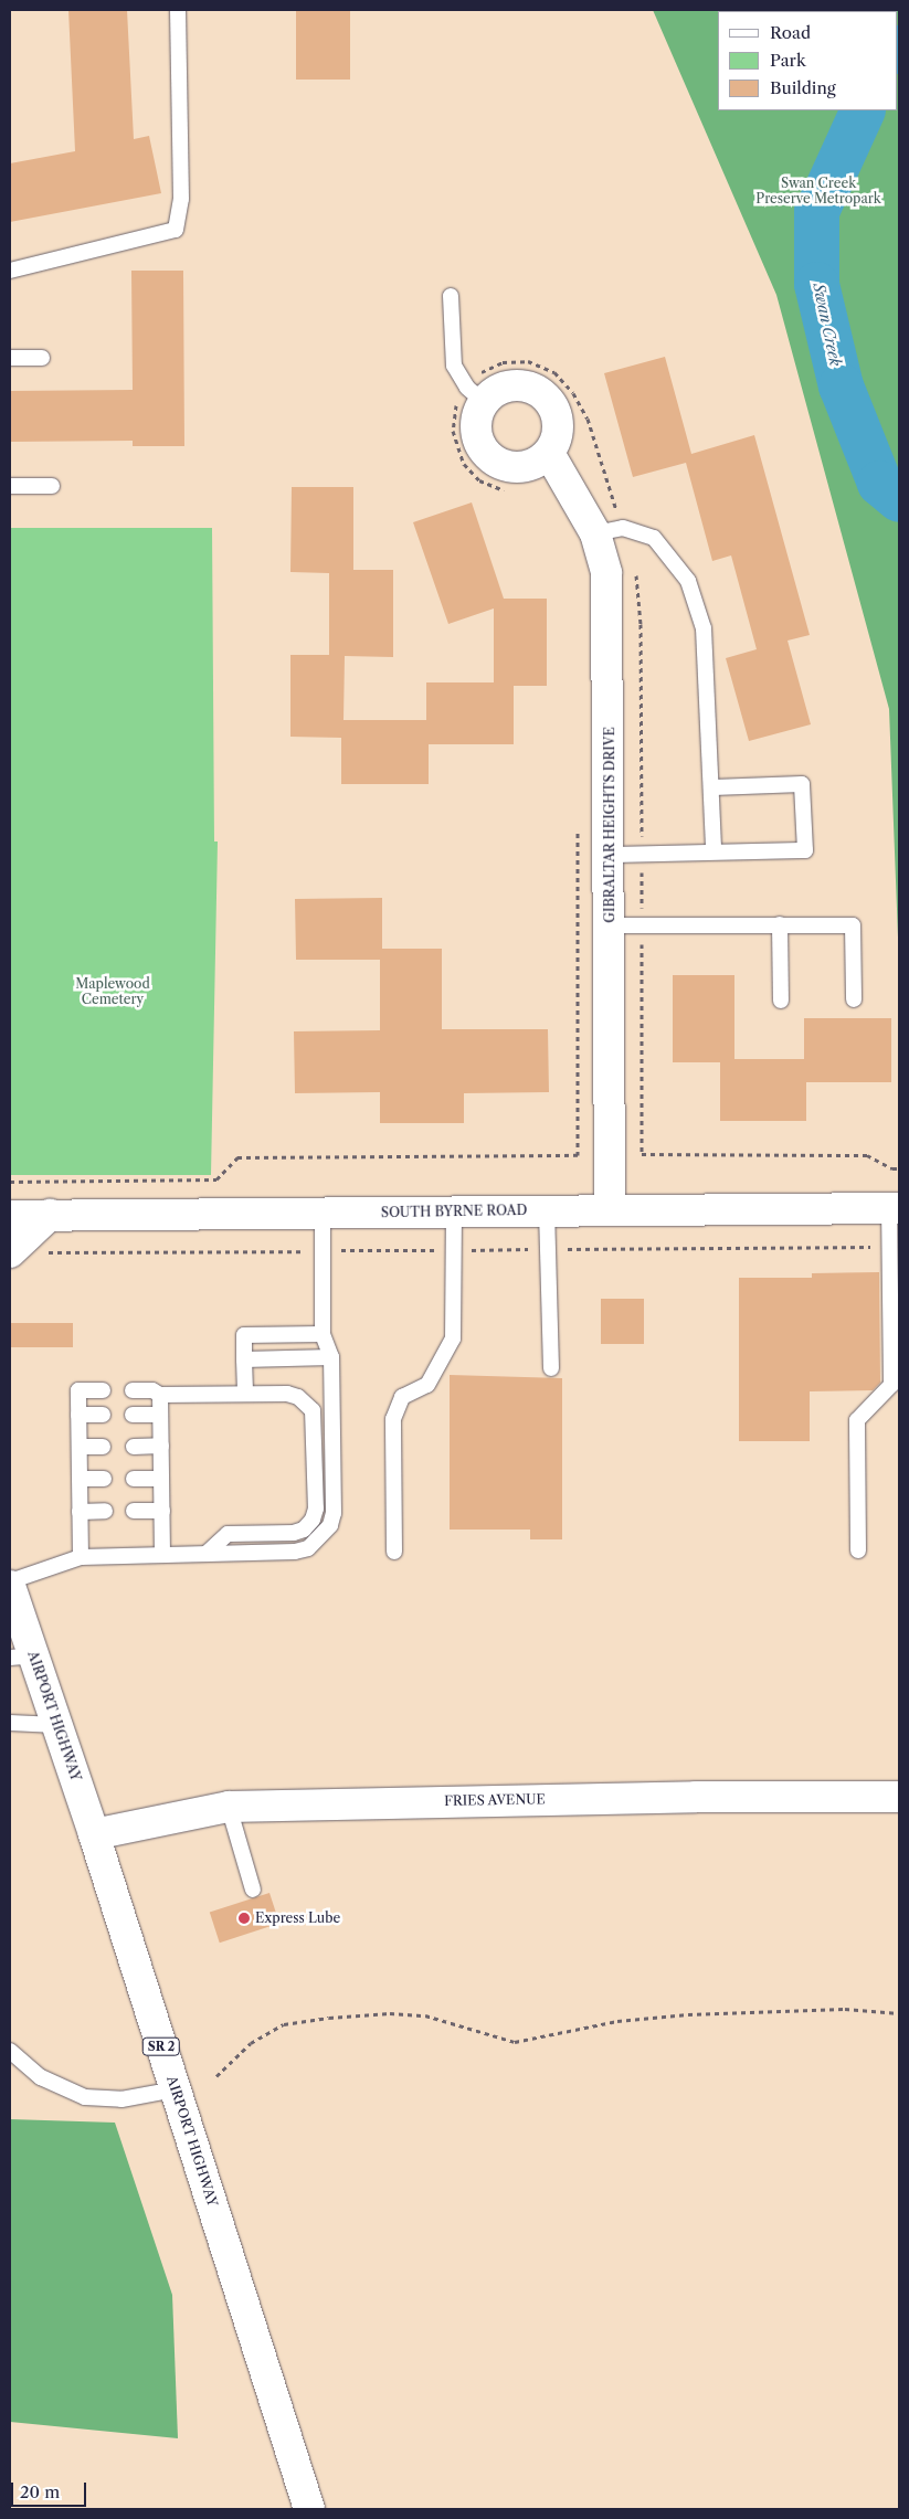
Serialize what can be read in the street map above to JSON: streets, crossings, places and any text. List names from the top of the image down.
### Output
{
  "streets": {
    "main road": [
      "GIBRALTAR HEIGHTS DRIVE",
      "SOUTH BYRNE ROAD",
      "AIRPORT HIGHWAY",
      "FRIES AVENUE",
      "SR 2"
    ]
  },
  "crossings": [
    ["GIBRALTAR HEIGHTS DRIVE", "SOUTH BYRNE ROAD"],
    ["AIRPORT HIGHWAY", "FRIES AVENUE"]
  ],
  "water": ["Swan Creek"],
  "parks": ["Swan Creek Preserve Metropark", "Maplewood Cemetery"],
  "places": ["Express Lube"],
  "legend": ["Road", "Park", "Building"],
  "scale_bar": "20 m"
}
